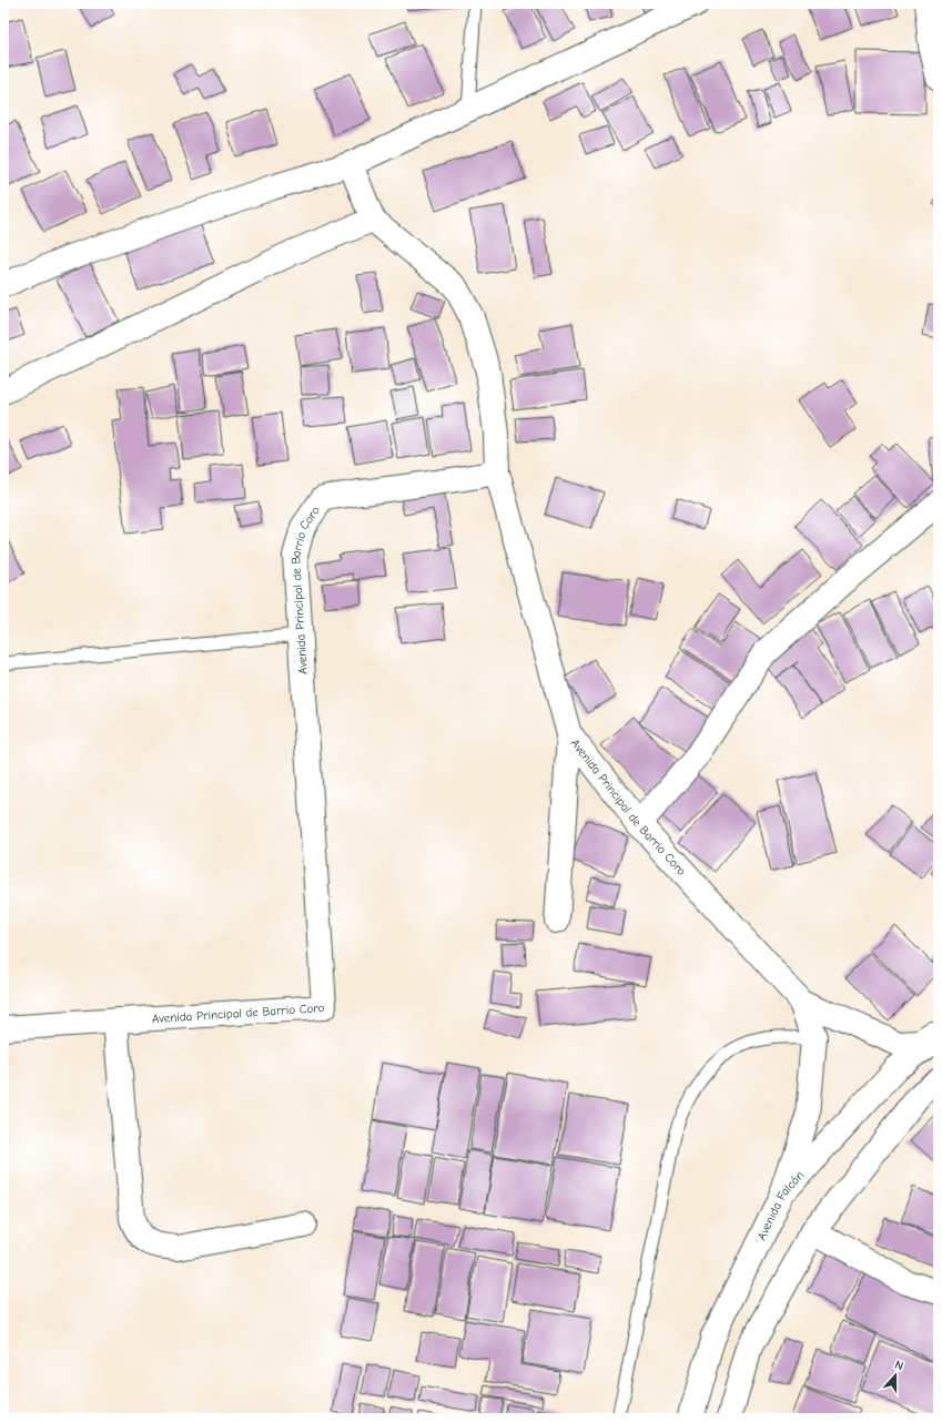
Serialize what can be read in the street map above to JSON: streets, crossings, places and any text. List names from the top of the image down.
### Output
{
  "streets": {
    "street": ["Avenida Principal de Barrio Coro", "Avenida Falcón"]
  },
  "north": "top"
}
